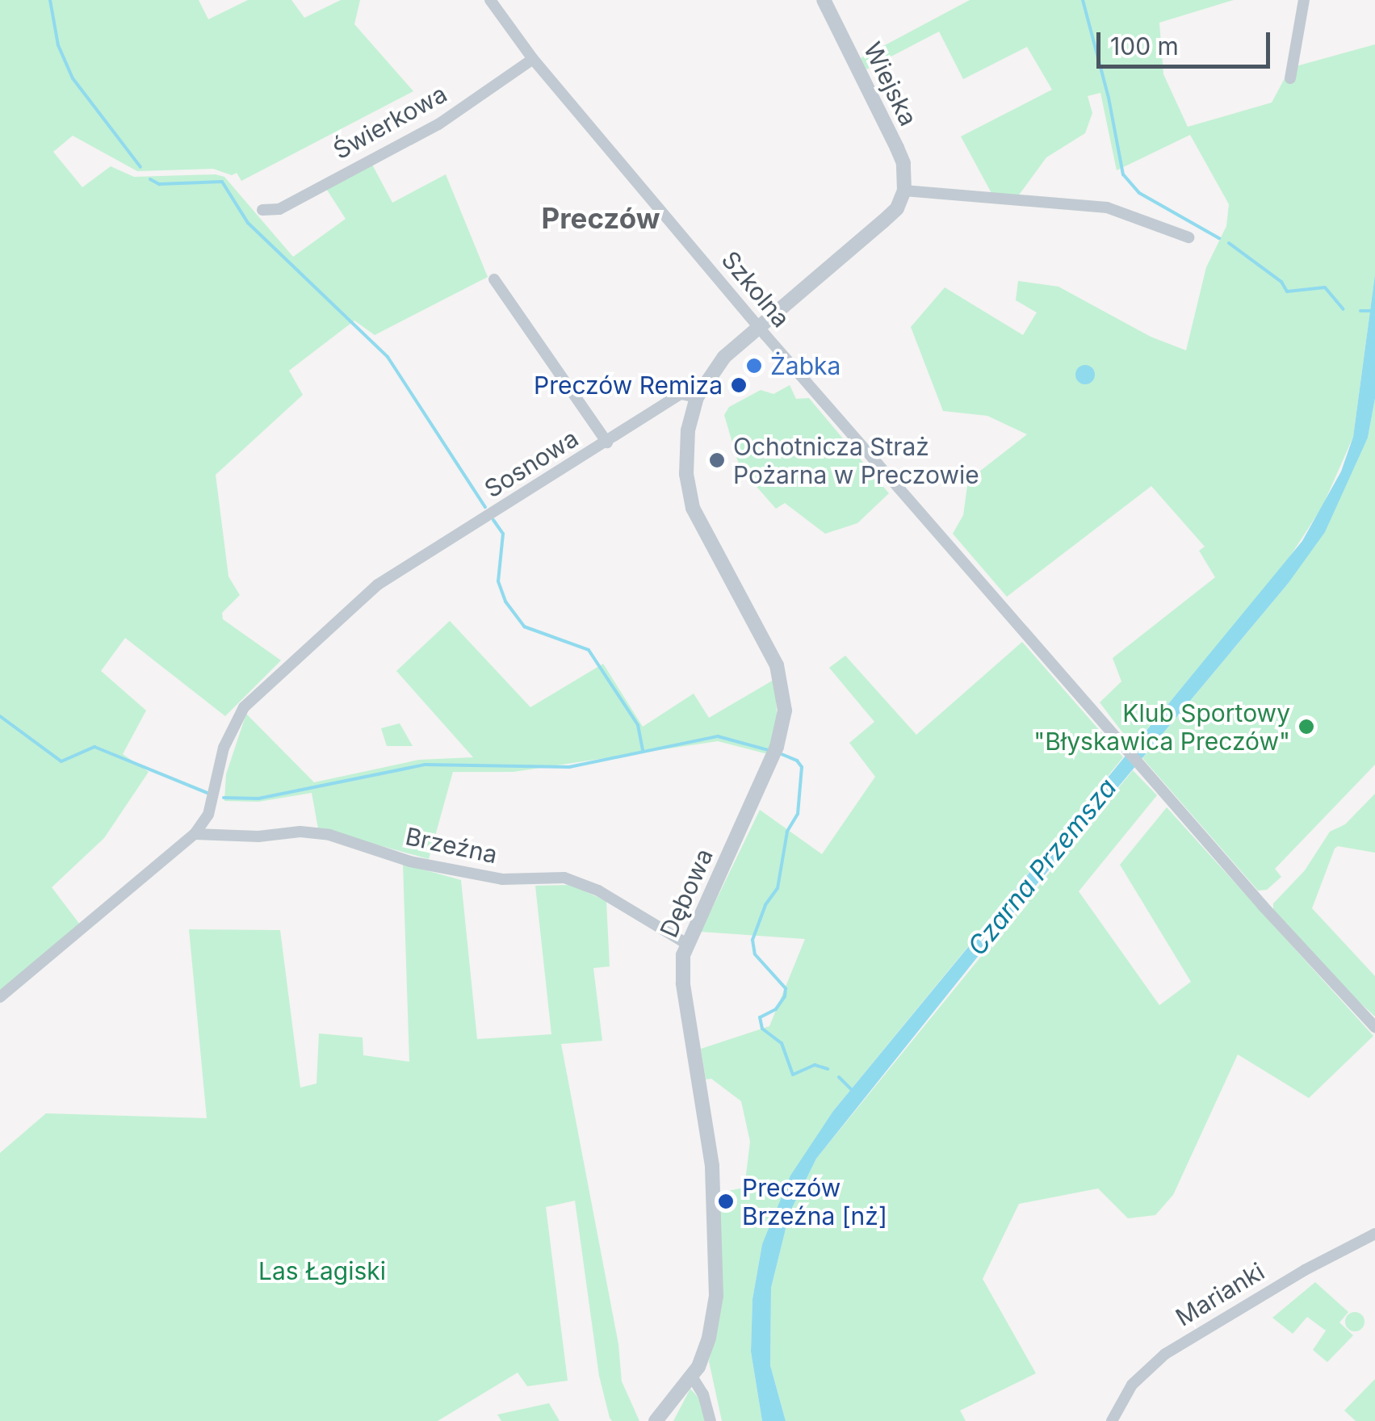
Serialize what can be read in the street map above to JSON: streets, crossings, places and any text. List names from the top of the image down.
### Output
{
  "streets": {
    "street": [
      "Wiejska",
      "Świerkowa",
      "Szkolna",
      "Sosnowa",
      "Brzeźna",
      "Dębowa",
      "Marianki"
    ]
  },
  "crossings": [
    ["Świerkowa", "Szkolna"],
    ["Sosnowa", "Brzeźna"],
    ["Sosnowa", "Dębowa"],
    ["Brzeźna", "Dębowa"]
  ],
  "districts": ["Preczów"],
  "water": ["Czarna Przemsza"],
  "parks": ["Las Łagiski"],
  "places": [
    "Żabka",
    "Preczów Remiza",
    "Ochotnicza Straż Pożarna w Preczowie",
    "Klub Sportowy \"Błyskawica Preczów\"",
    "Preczów Brzeźna [nż]"
  ],
  "scale_bar": "100 m"
}
